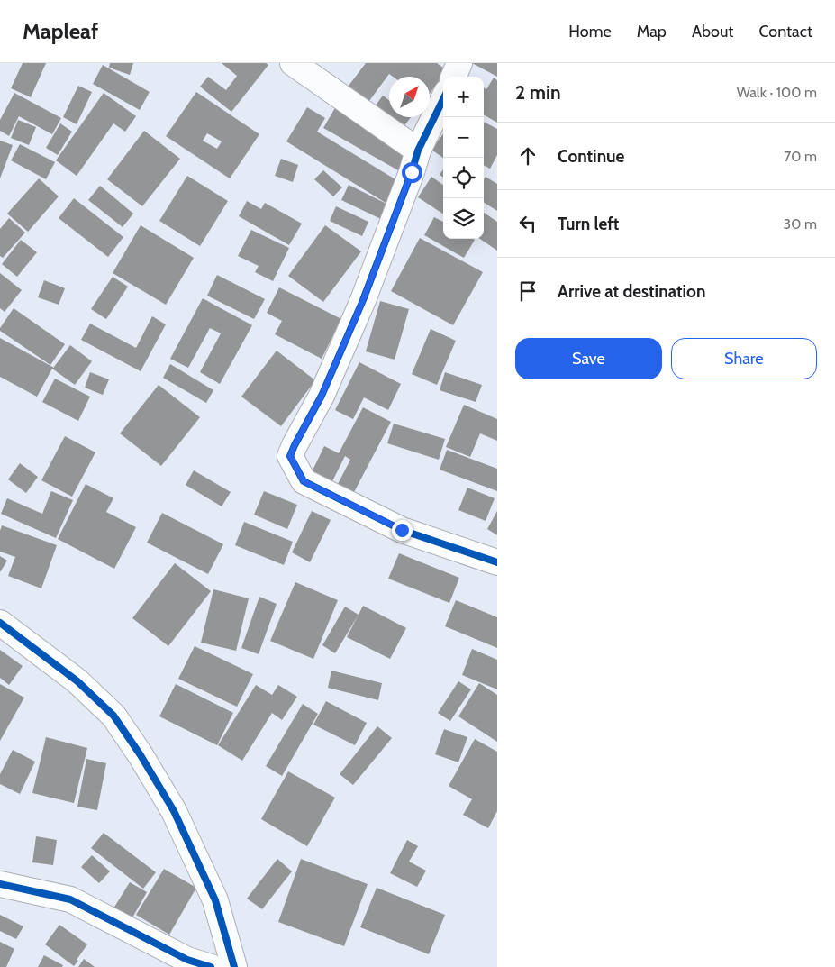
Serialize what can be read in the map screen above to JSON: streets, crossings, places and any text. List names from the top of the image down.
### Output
{
  "north": "top right",
  "page": {
    "header": "Mapleaf",
    "nav": [
      "Home",
      "Map",
      "About",
      "Contact"
    ],
    "heading": ["2 min", "Walk · 100 m"],
    "map_buttons": ["+", "−"],
    "list": [
      ["Continue", "70 m"],
      ["Turn left", "30 m"],
      "Arrive at destination"
    ],
    "buttons": ["Save", "Share"]
  }
}
